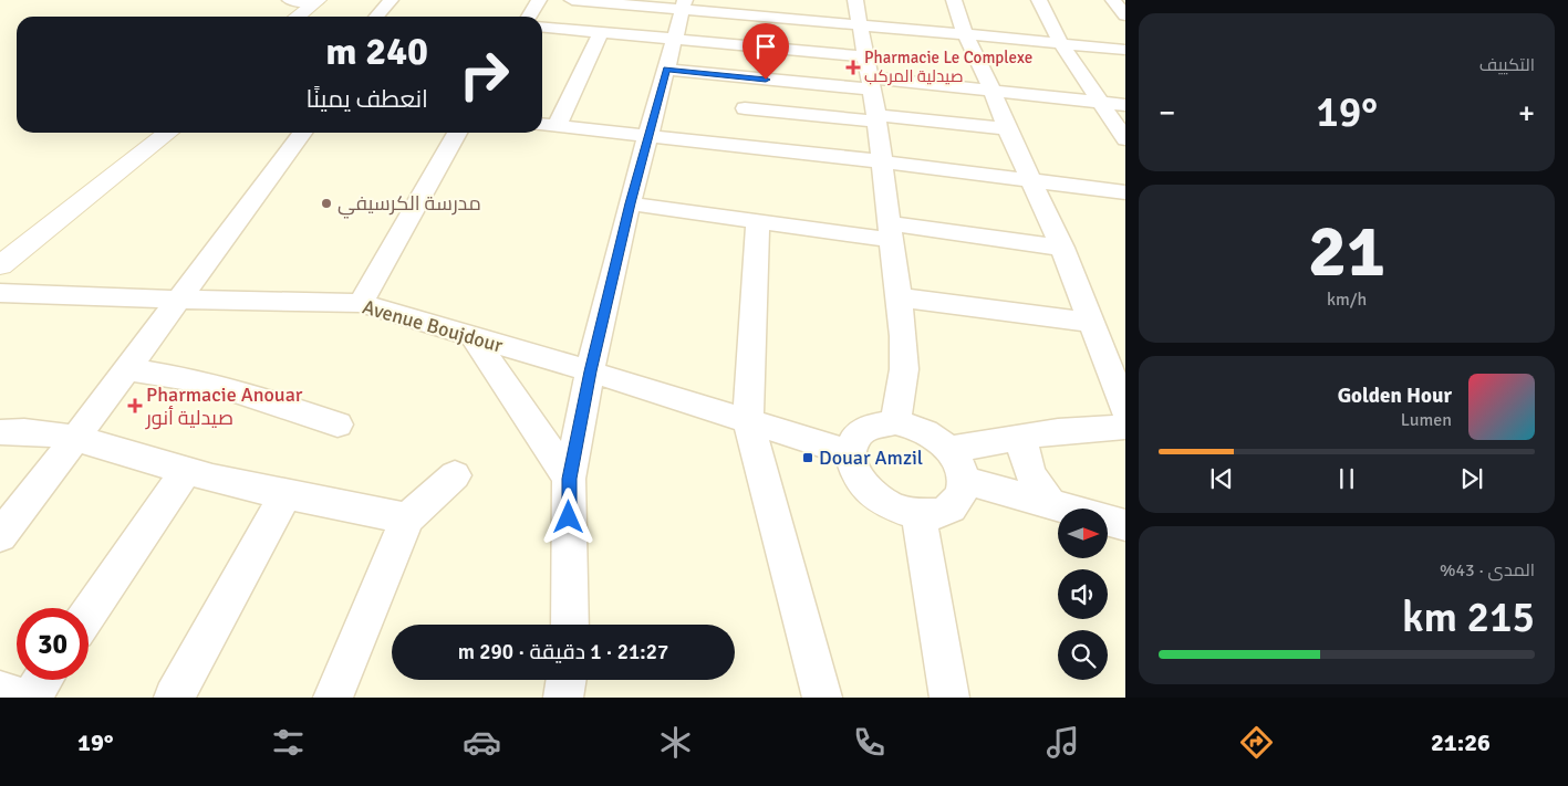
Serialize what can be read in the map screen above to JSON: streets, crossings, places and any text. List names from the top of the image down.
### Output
{
  "streets": {
    "street": ["Avenue Boujdour"]
  },
  "places": {
    "health": ["Pharmacie Le Complexe صيدلية المركب", "Pharmacie Anouar صيدلية أنور"],
    "other": ["مدرسة الكرسيفي"],
    "transit": ["Douar Amzil"]
  },
  "north": "right",
  "page": {
    "tile": [
      "التكييف",
      ["21", "km/h"],
      ["المدى · 43%", "215 km"]
    ],
    "turn": ["240 m", "انعطف يمينًا"],
    "heat": ["−", "19°", "+"],
    "song": ["Golden Hour", "Lumen"],
    "limit": "30",
    "trip": "21:27 · 1 دقيقة · 290 m",
    "tabs": ["21:26", "19°"]
  }
}
